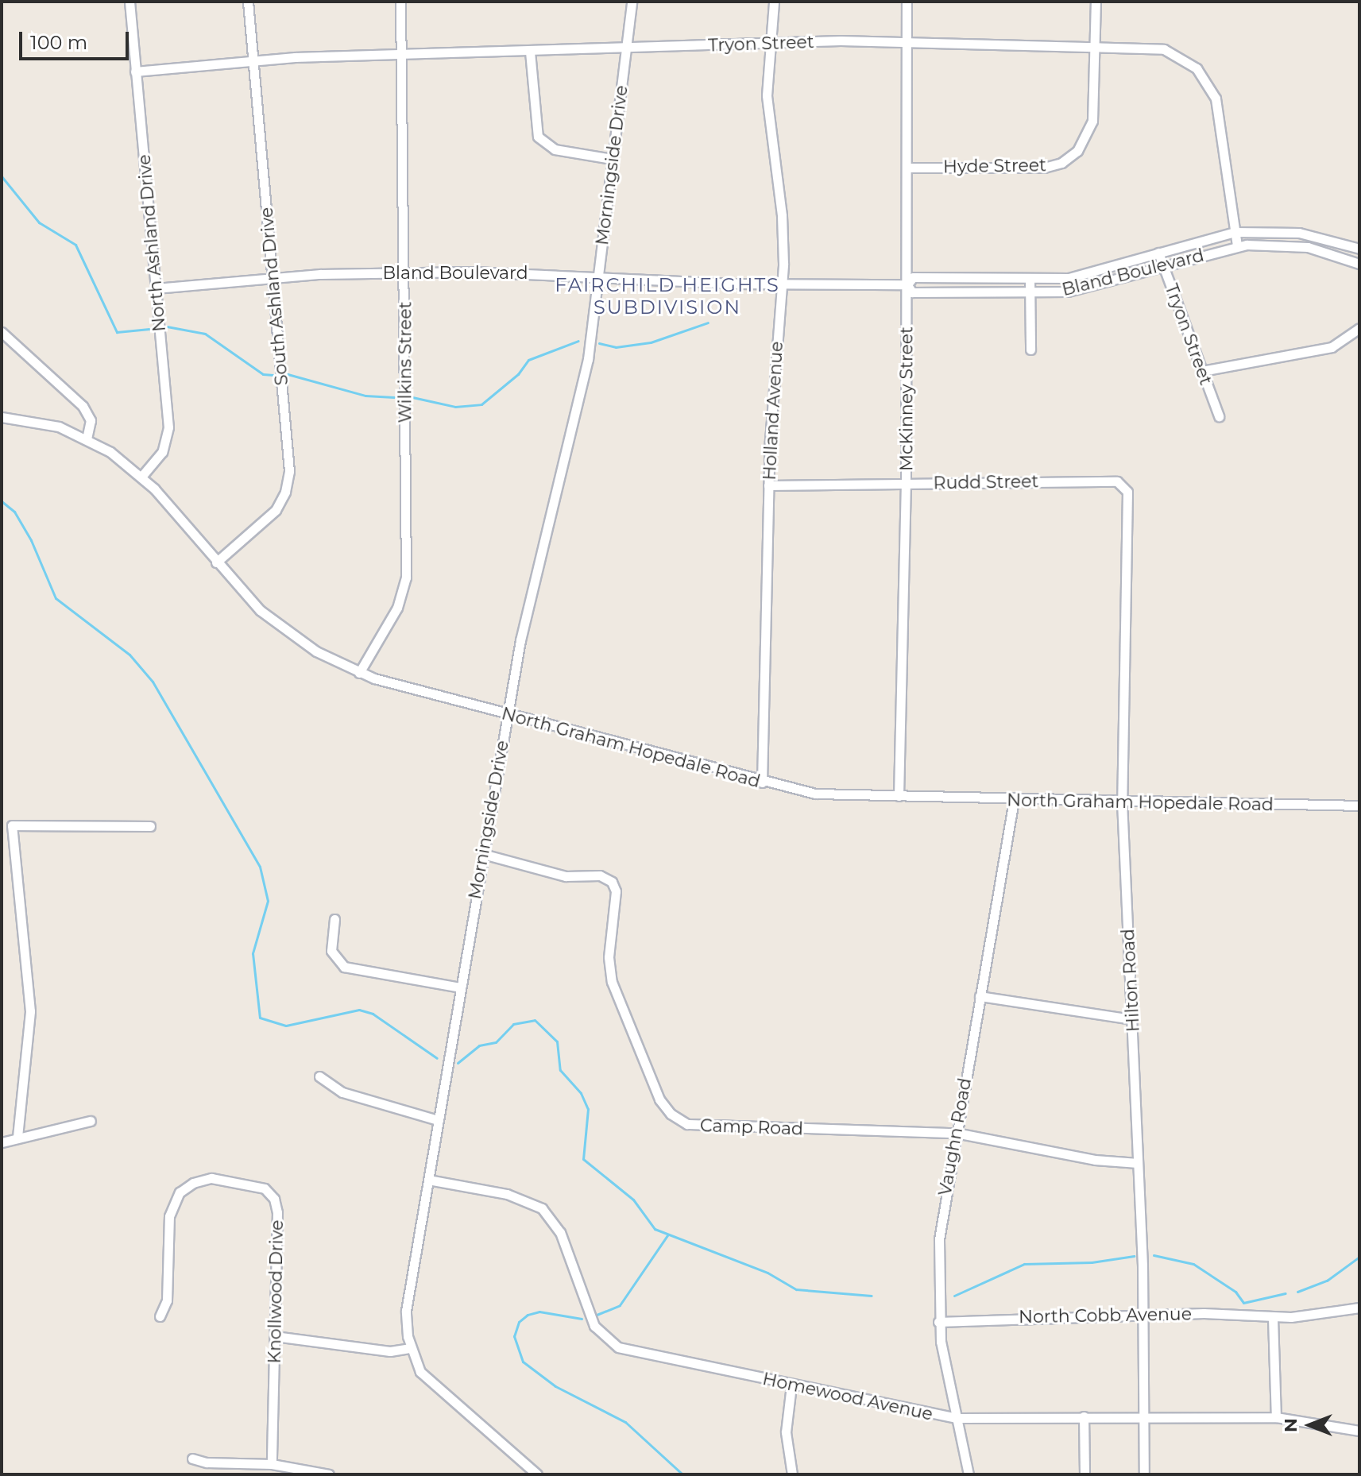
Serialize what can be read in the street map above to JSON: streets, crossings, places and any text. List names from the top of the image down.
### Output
{
  "streets": {
    "street": [
      "Tryon Street",
      "Morningside Drive",
      "Hyde Street",
      "North Ashland Drive",
      "Bland Boulevard",
      "South Ashland Drive",
      "Wilkins Street",
      "McKinney Street",
      "Holland Avenue",
      "Rudd Street",
      "North Graham Hopedale Road",
      "Hilton Road",
      "Camp Road",
      "Vaughn Road",
      "Knollwood Drive",
      "North Cobb Avenue",
      "Homewood Avenue"
    ]
  },
  "crossings": [
    ["Tryon Street", "Morningside Drive"],
    ["Tryon Street", "Hyde Street"],
    ["Tryon Street", "North Ashland Drive"],
    ["Tryon Street", "Bland Boulevard"],
    ["Tryon Street", "South Ashland Drive"],
    ["Tryon Street", "Wilkins Street"],
    ["Tryon Street", "McKinney Street"],
    ["Tryon Street", "Holland Avenue"],
    ["Morningside Drive", "Bland Boulevard"],
    ["Morningside Drive", "North Graham Hopedale Road"],
    ["Morningside Drive", "Camp Road"],
    ["Morningside Drive", "Homewood Avenue"],
    ["Hyde Street", "McKinney Street"],
    ["North Ashland Drive", "Bland Boulevard"],
    ["North Ashland Drive", "North Graham Hopedale Road"],
    ["Bland Boulevard", "South Ashland Drive"],
    ["Bland Boulevard", "Wilkins Street"],
    ["Bland Boulevard", "McKinney Street"],
    ["Bland Boulevard", "Holland Avenue"],
    ["South Ashland Drive", "North Graham Hopedale Road"],
    ["Wilkins Street", "North Graham Hopedale Road"],
    ["McKinney Street", "Rudd Street"],
    ["McKinney Street", "North Graham Hopedale Road"],
    ["Holland Avenue", "Rudd Street"],
    ["Holland Avenue", "North Graham Hopedale Road"],
    ["Rudd Street", "Hilton Road"],
    ["North Graham Hopedale Road", "Hilton Road"],
    ["North Graham Hopedale Road", "Vaughn Road"],
    ["Hilton Road", "Camp Road"],
    ["Hilton Road", "North Cobb Avenue"],
    ["Hilton Road", "Homewood Avenue"],
    ["Camp Road", "Vaughn Road"],
    ["Vaughn Road", "North Cobb Avenue"],
    ["Vaughn Road", "Homewood Avenue"]
  ],
  "districts": ["FAIRCHILD HEIGHTS SUBDIVISION"],
  "scale_bar": "100 m",
  "north": "left"
}
